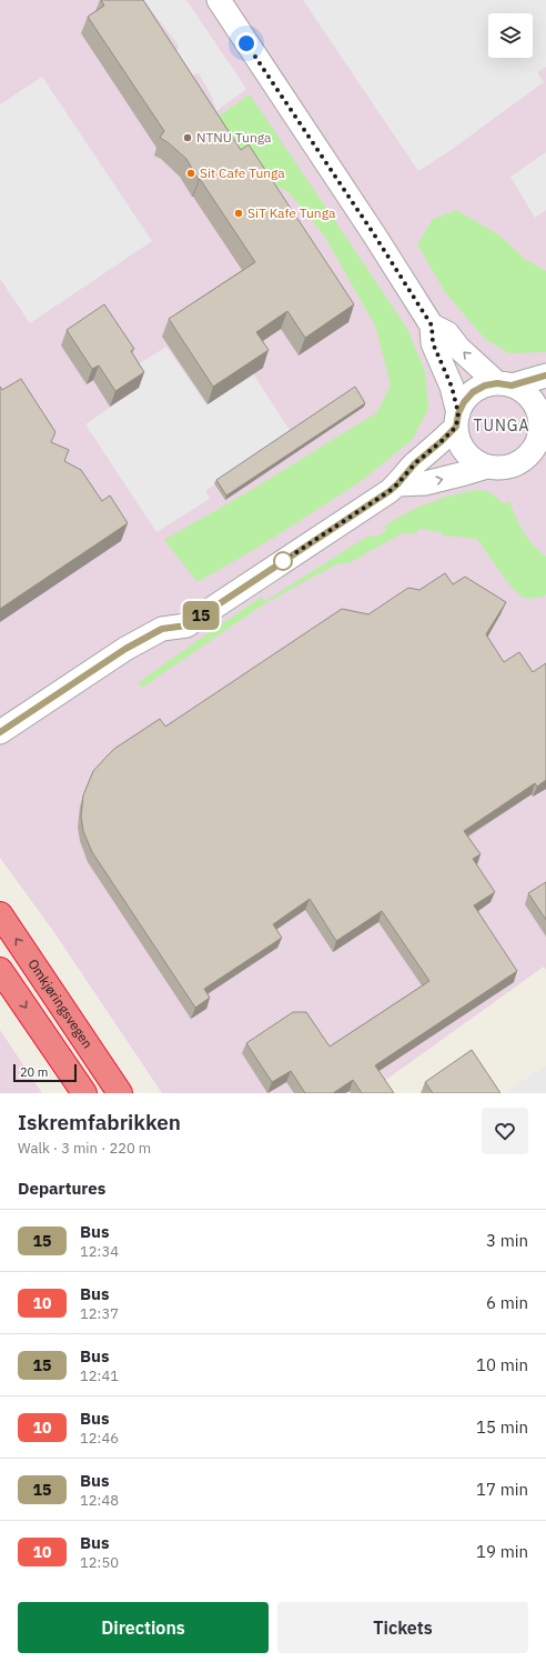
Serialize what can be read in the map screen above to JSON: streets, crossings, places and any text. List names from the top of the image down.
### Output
{
  "streets": {
    "highway": ["Omkjøringsvegen"]
  },
  "districts": ["TUNGA"],
  "places": ["NTNU Tunga", "Sit Cafe Tunga", "SiT Kafe Tunga"],
  "lines": ["bus line 15"],
  "scale_bar": "20 m",
  "page": {
    "on_map": "15",
    "scale": "20 m",
    "heading": [
      ["Iskremfabrikken", "Walk · 3 min · 220 m"],
      "Departures"
    ],
    "list": [
      {
        "mark": "15",
        "name": "Bus",
        "note": "12:34",
        "value": "3 min"
      },
      {
        "mark": "10",
        "name": "Bus",
        "note": "12:37",
        "value": "6 min"
      },
      {
        "mark": "15",
        "name": "Bus",
        "note": "12:41",
        "value": "10 min"
      },
      {
        "mark": "10",
        "name": "Bus",
        "note": "12:46",
        "value": "15 min"
      },
      {
        "mark": "15",
        "name": "Bus",
        "note": "12:48",
        "value": "17 min"
      },
      {
        "mark": "10",
        "name": "Bus",
        "note": "12:50",
        "value": "19 min"
      }
    ],
    "buttons": ["Directions", "Tickets"]
  }
}
